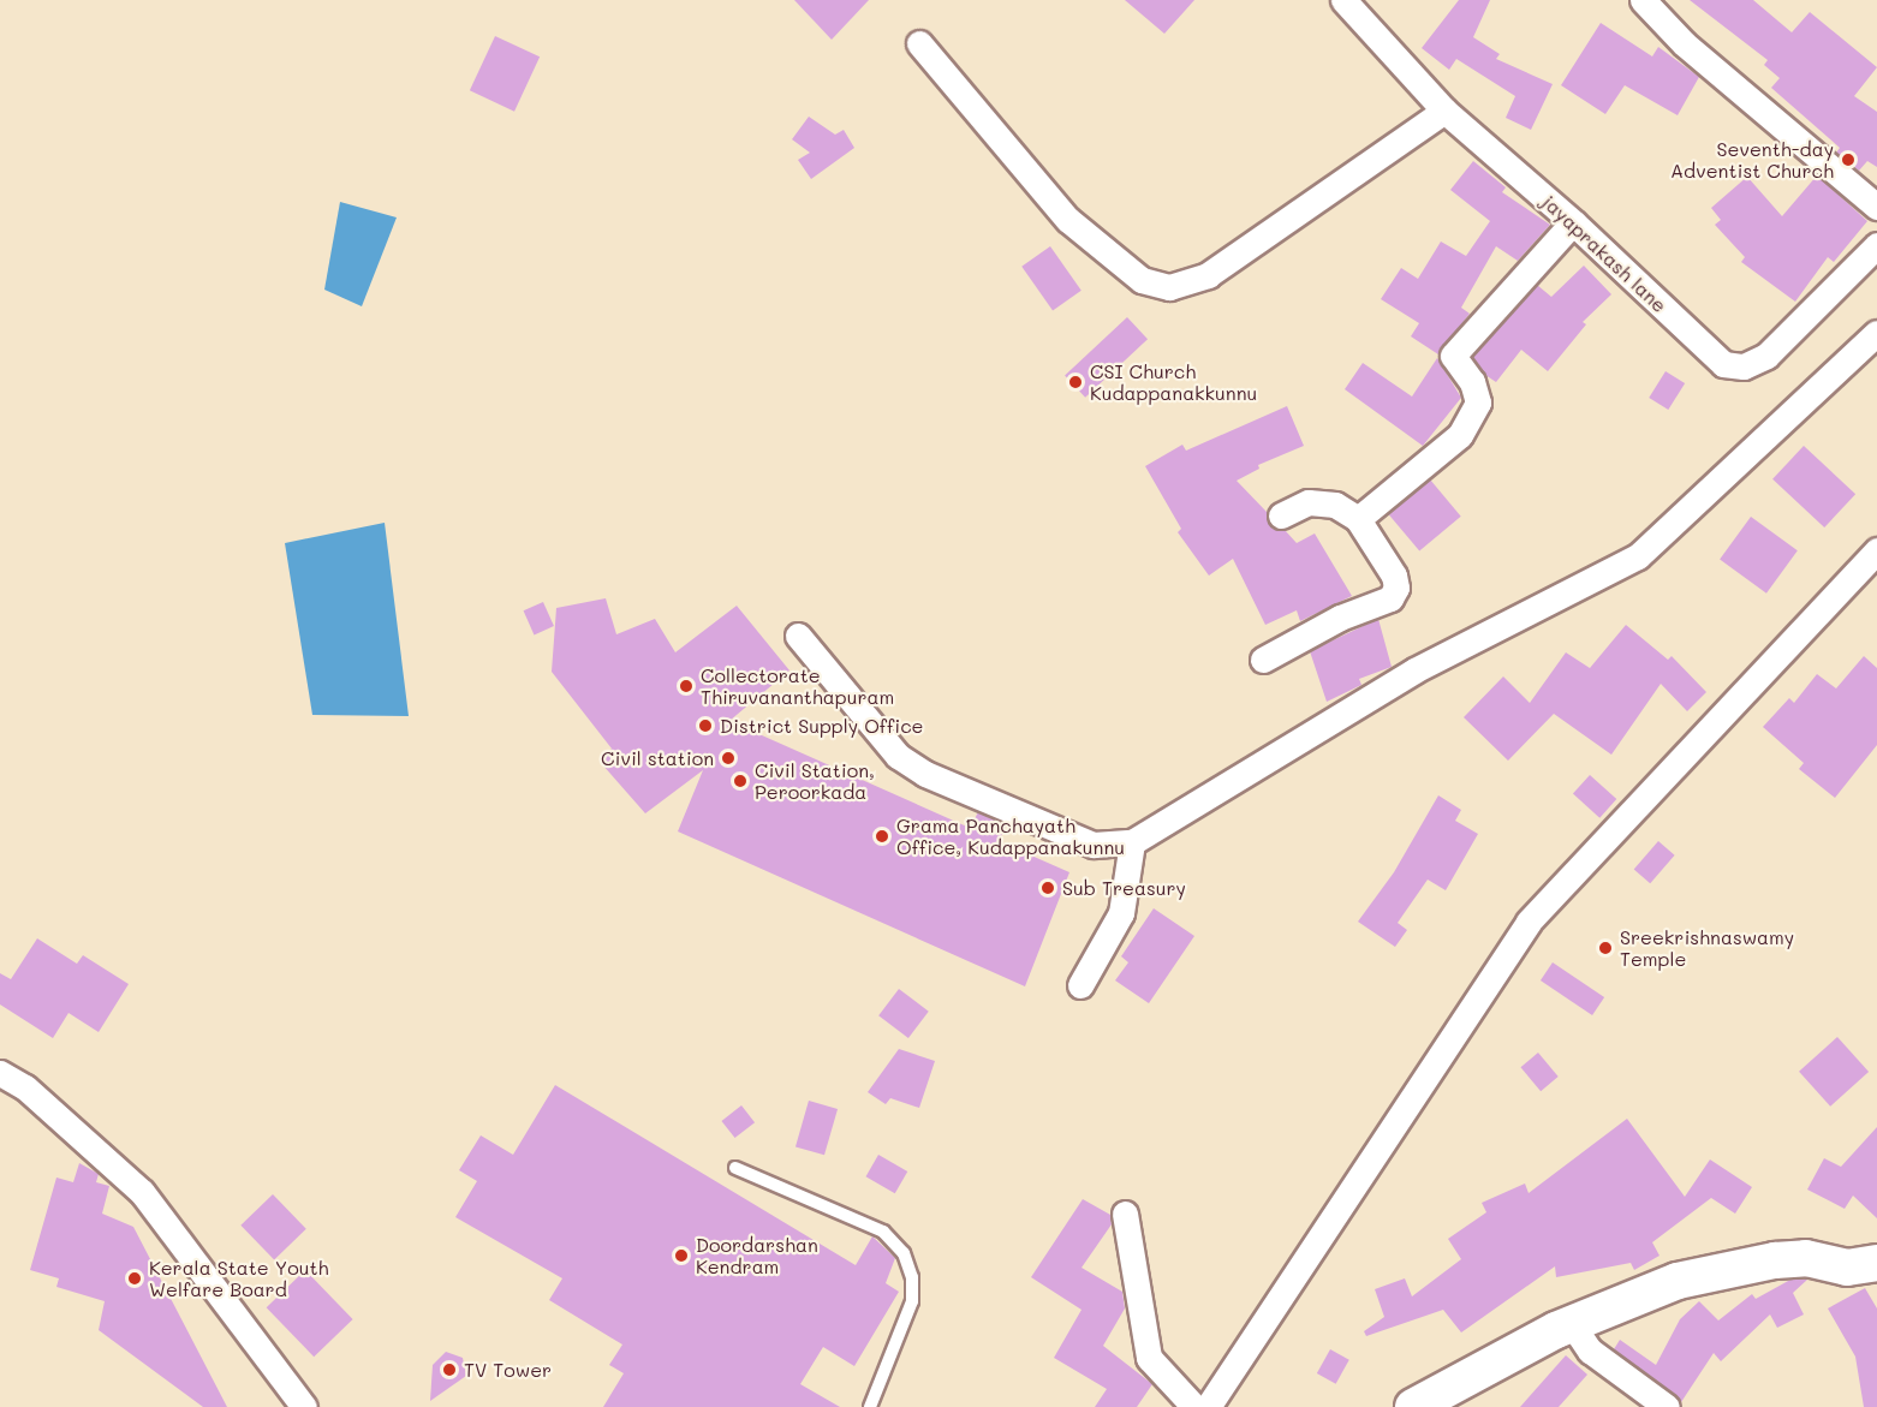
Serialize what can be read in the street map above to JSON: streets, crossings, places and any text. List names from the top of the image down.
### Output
{
  "streets": {
    "street": ["jayaprakash lane"]
  },
  "places": [
    "Seventh-day Adventist Church",
    "CSI Church Kudappanakkunnu",
    "Collectorate Thiruvananthapuram",
    "District Supply Office",
    "Civil station",
    "Civil Station, Peroorkada",
    "Grama Panchayath Office, Kudappanakunnu",
    "Sub Treasury",
    "Sreekrishnaswamy Temple",
    "Doordarshan Kendram",
    "Kerala State Youth Welfare Board",
    "TV Tower"
  ]
}
